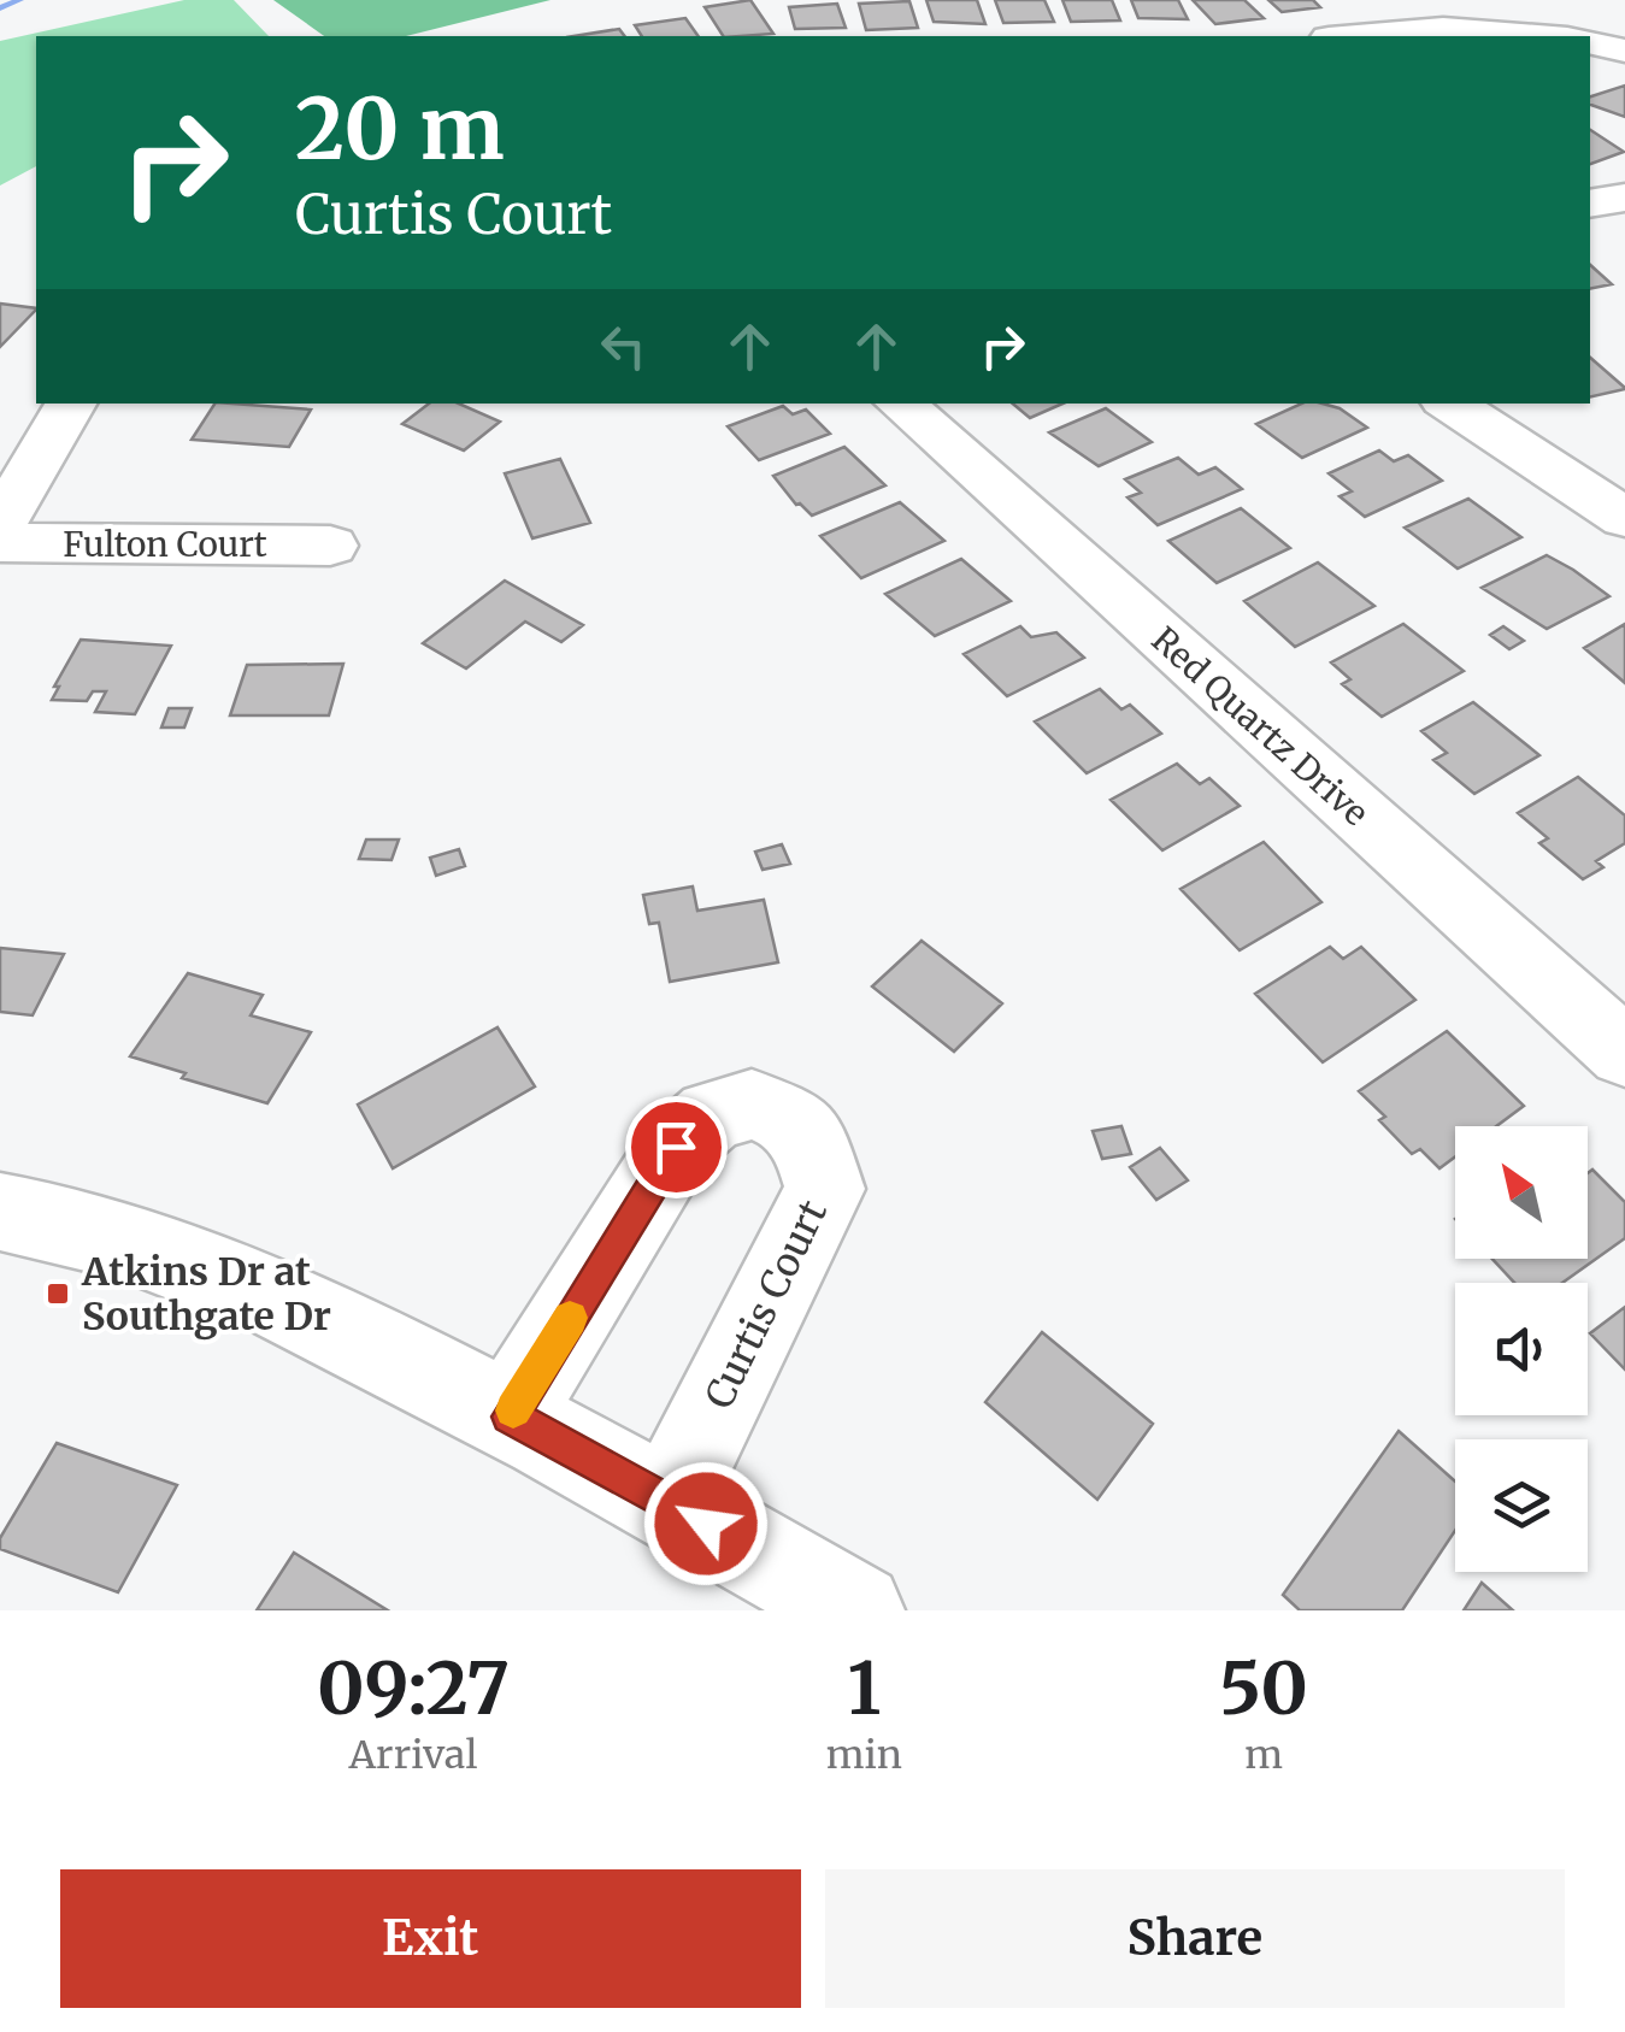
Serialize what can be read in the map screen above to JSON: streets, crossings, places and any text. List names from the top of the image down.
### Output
{
  "streets": {
    "street": ["Fulton Court", "Red Quartz Drive", "Curtis Court"]
  },
  "places": {
    "transit": ["Atkins Dr at Southgate Dr"]
  },
  "north": "top left",
  "page": {
    "turn": ["20 m", "Curtis Court"],
    "eta": [
      "09:27",
      "Arrival",
      "1",
      "min",
      "50",
      "m"
    ],
    "buttons": ["Exit", "Share"]
  }
}
